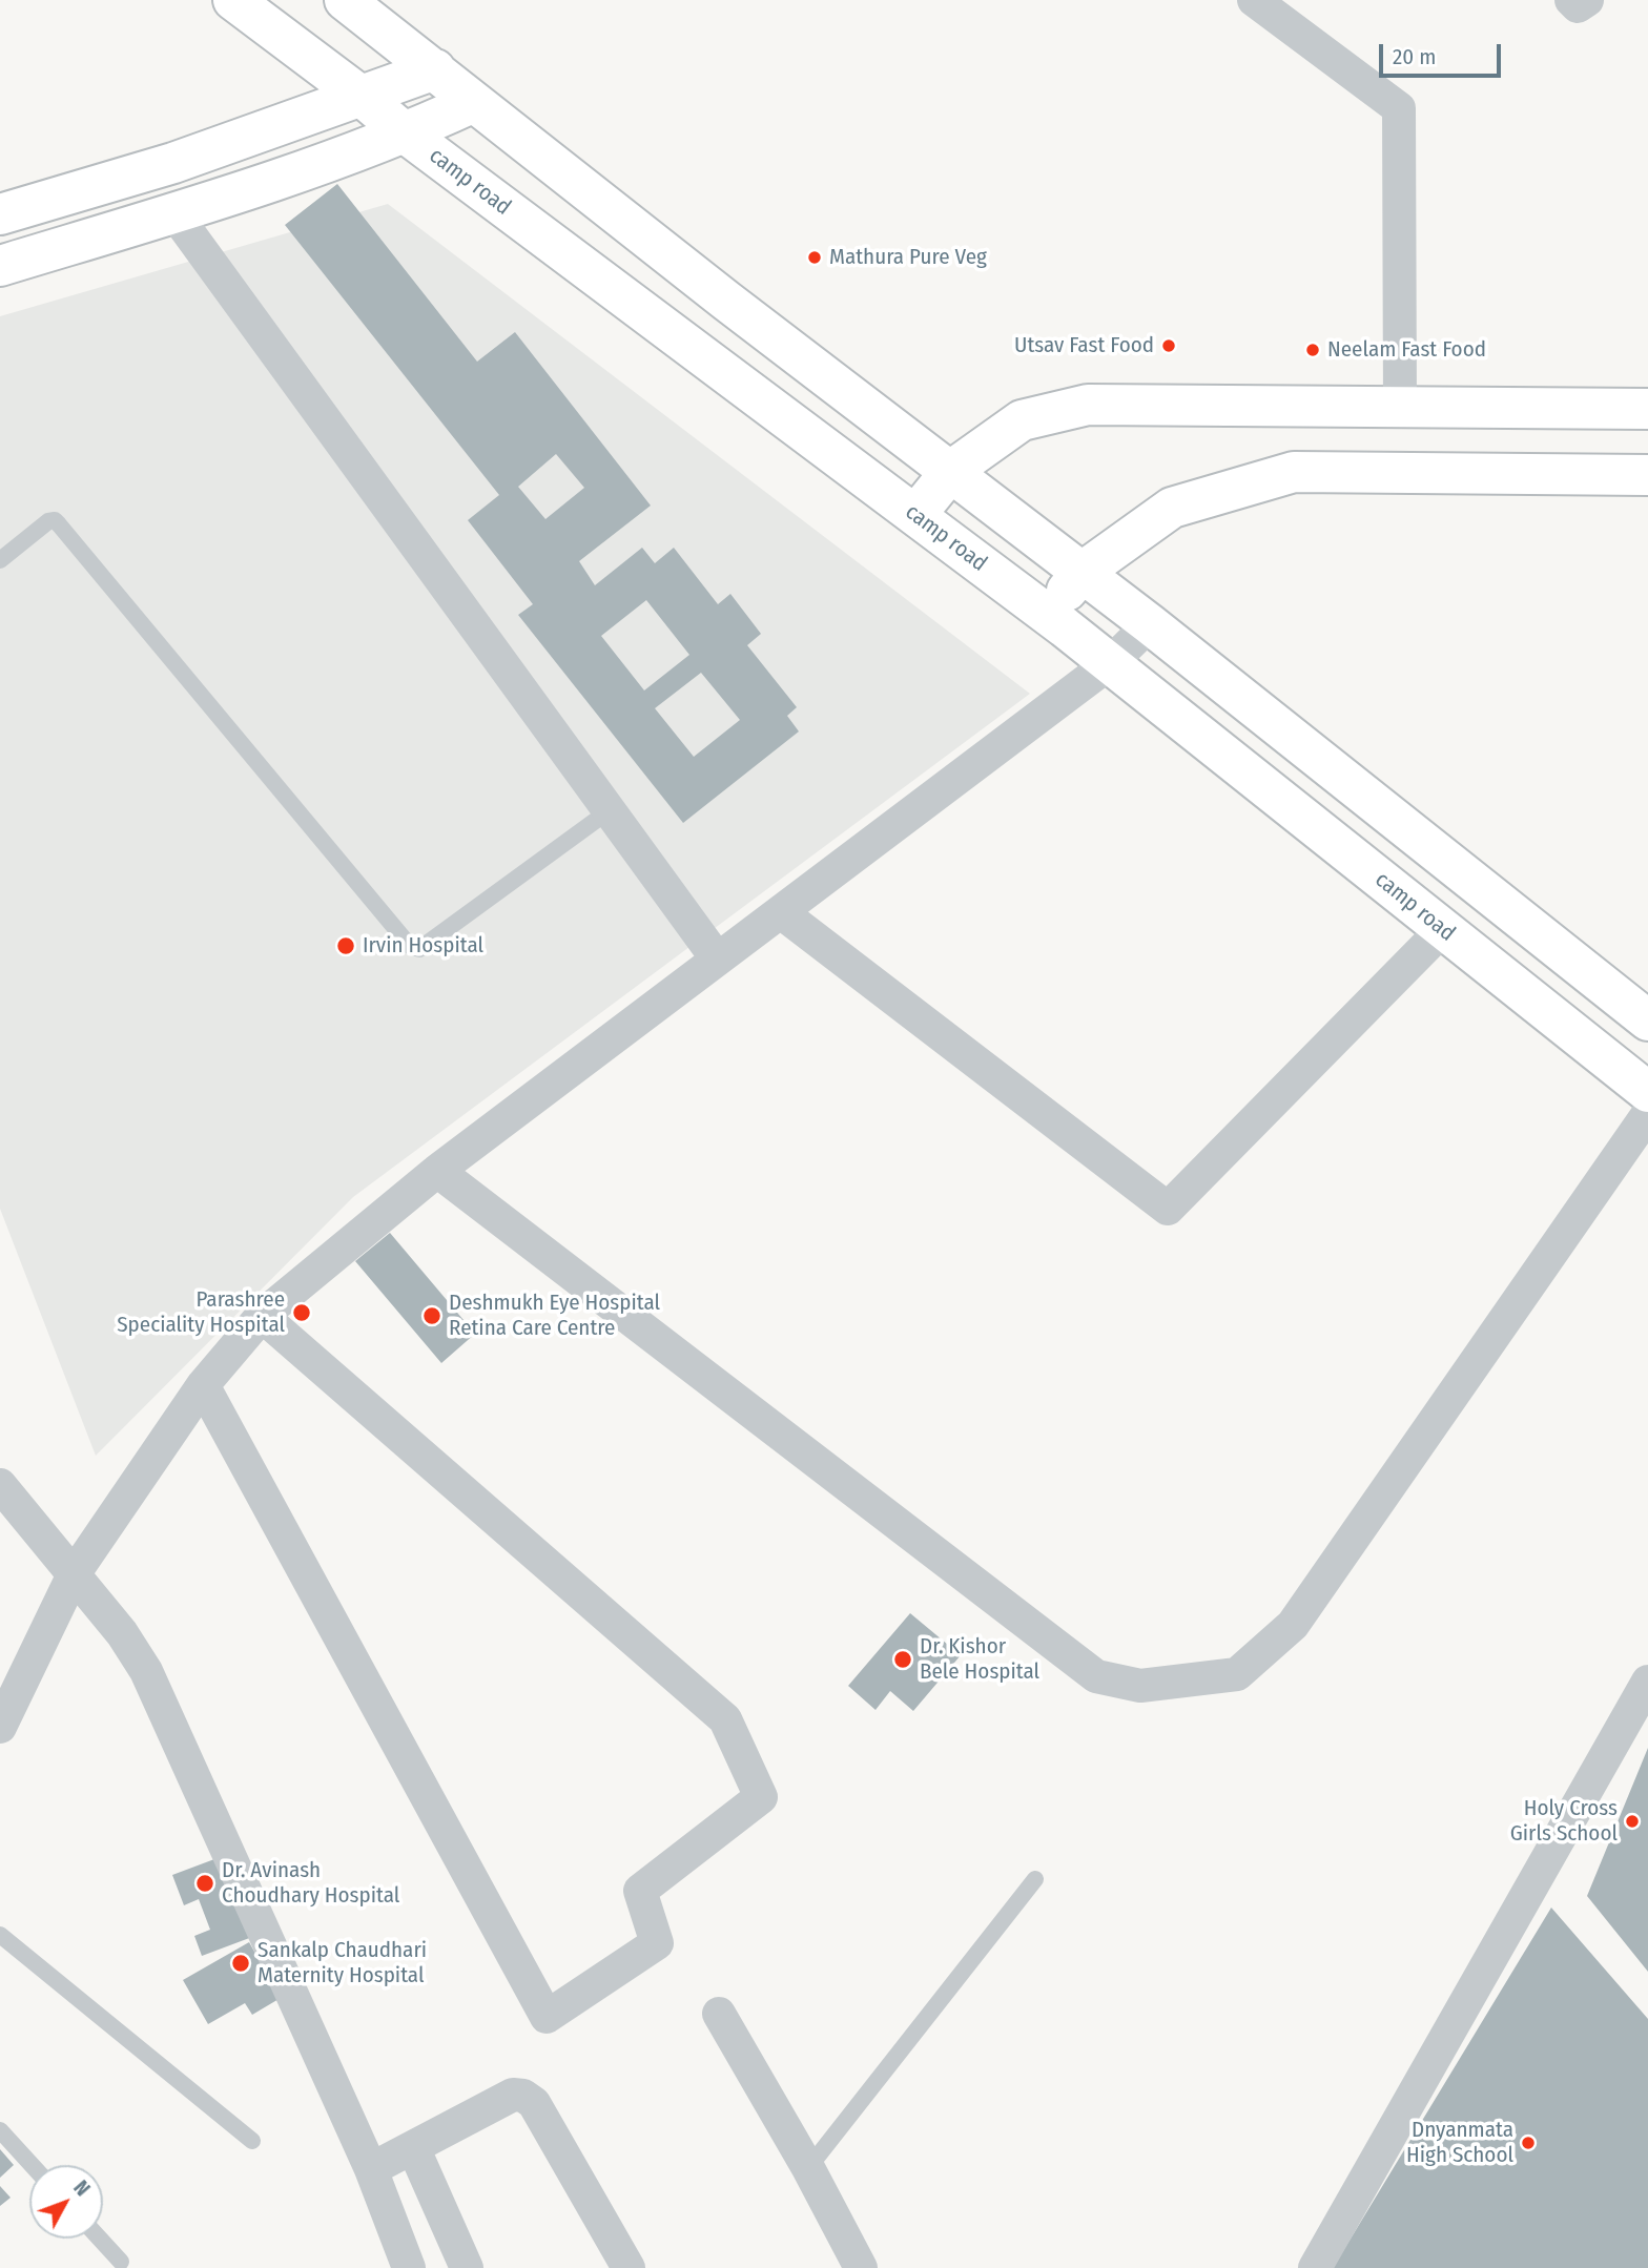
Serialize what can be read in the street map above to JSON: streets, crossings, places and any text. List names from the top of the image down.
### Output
{
  "streets": {
    "main road": ["camp road"]
  },
  "places": [
    "Mathura Pure Veg",
    "Utsav Fast Food",
    "Neelam Fast Food",
    "Irvin Hospital",
    "Parashree Speciality Hospital",
    "Deshmukh Eye Hospital Retina Care Centre",
    "Dr. Kishor Bele Hospital",
    "Holy Cross Girls School",
    "Dr. Avinash Choudhary Hospital",
    "Sankalp Chaudhari Maternity Hospital",
    "Dnyanmata High School"
  ],
  "scale_bar": "20 m",
  "north": "top right"
}
